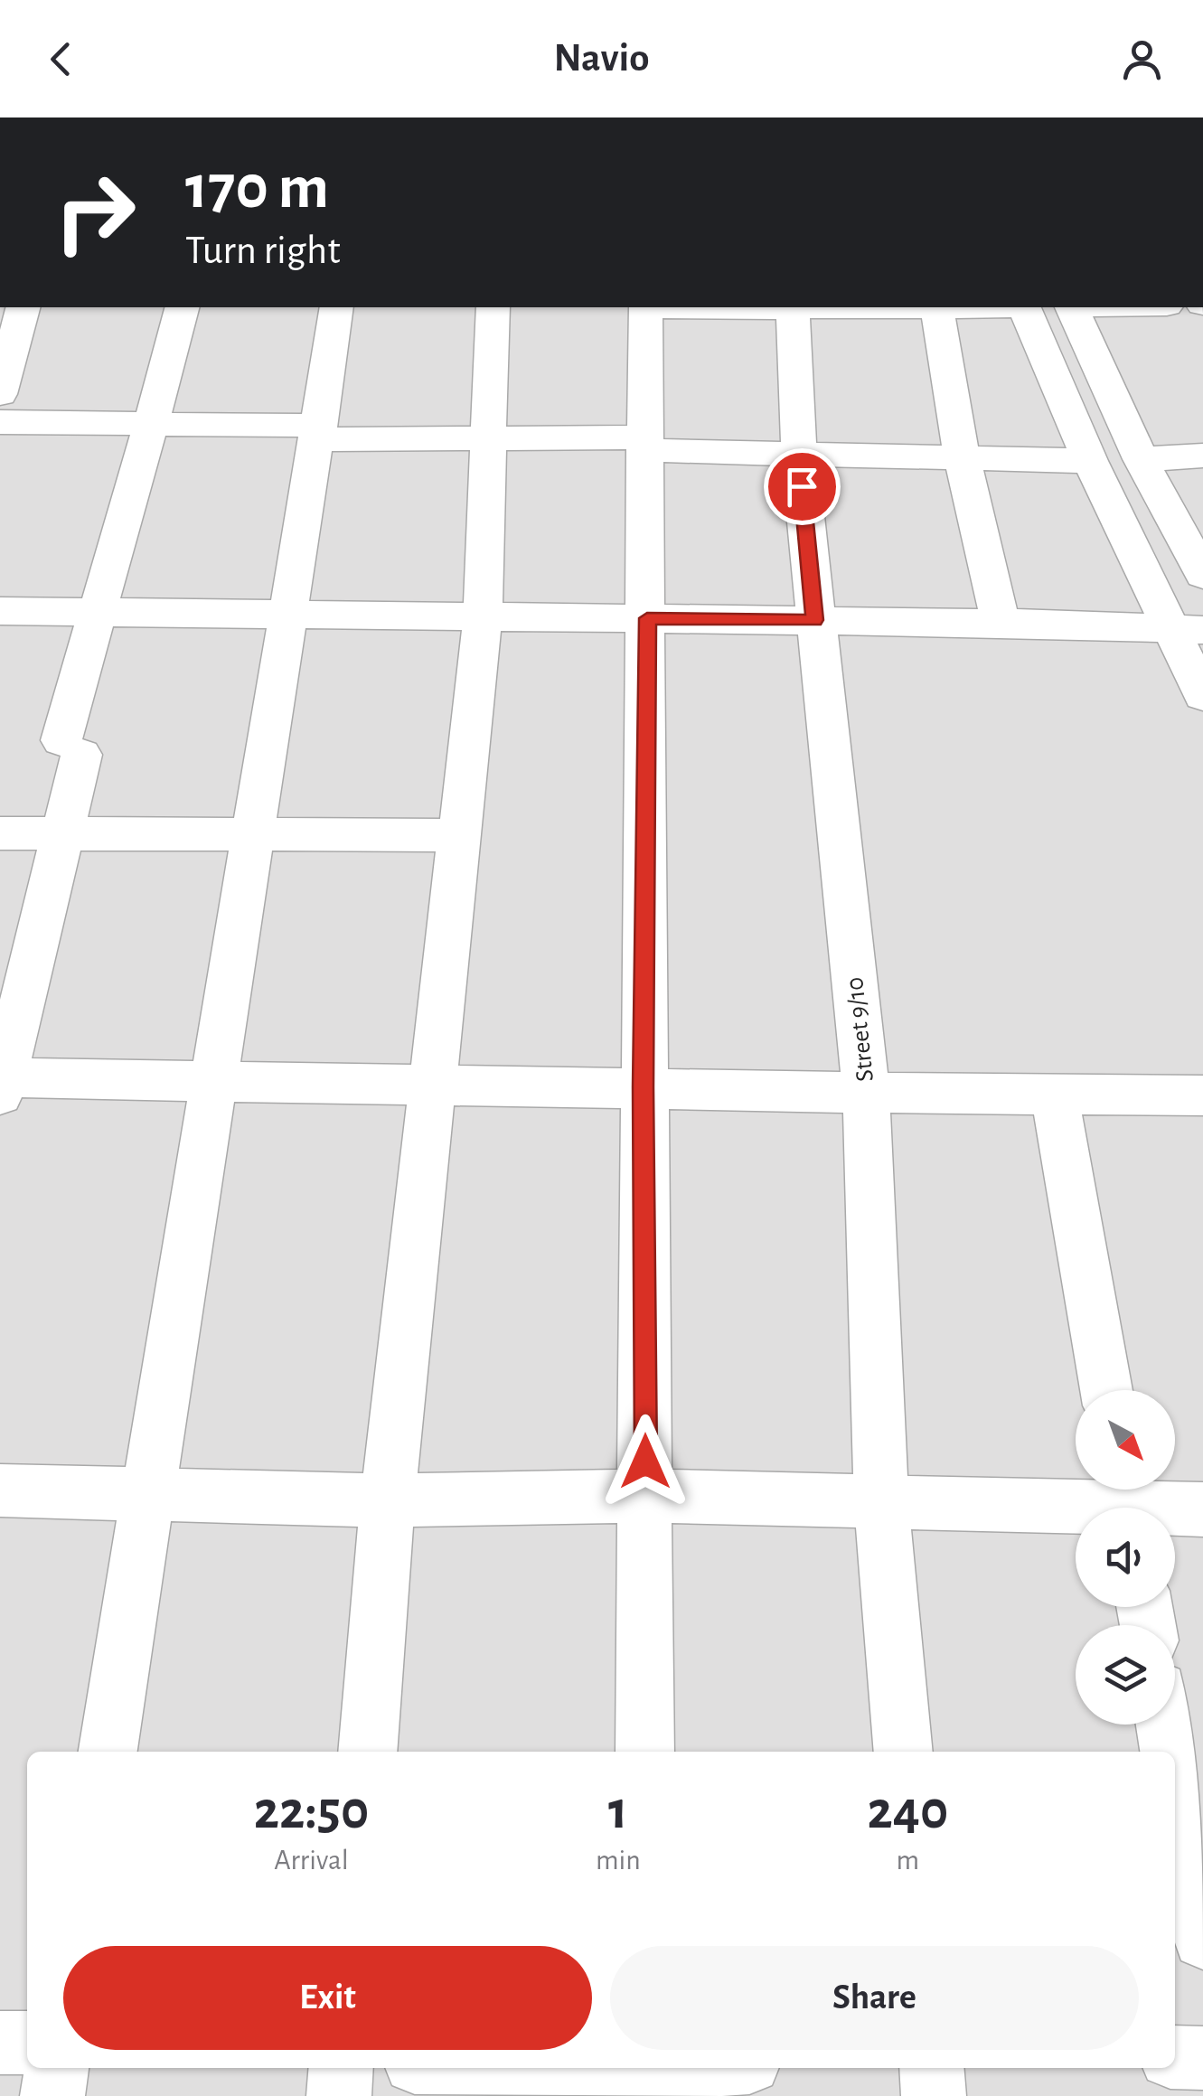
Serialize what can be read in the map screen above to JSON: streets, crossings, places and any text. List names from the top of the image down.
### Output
{
  "streets": {
    "street": ["Street 9/10"]
  },
  "north": "bottom right",
  "page": {
    "header": "Navio",
    "turn": ["170 m", "Turn right"],
    "eta": [
      "22:50",
      "Arrival",
      "1",
      "min",
      "240",
      "m"
    ],
    "buttons": ["Exit", "Share"]
  }
}
